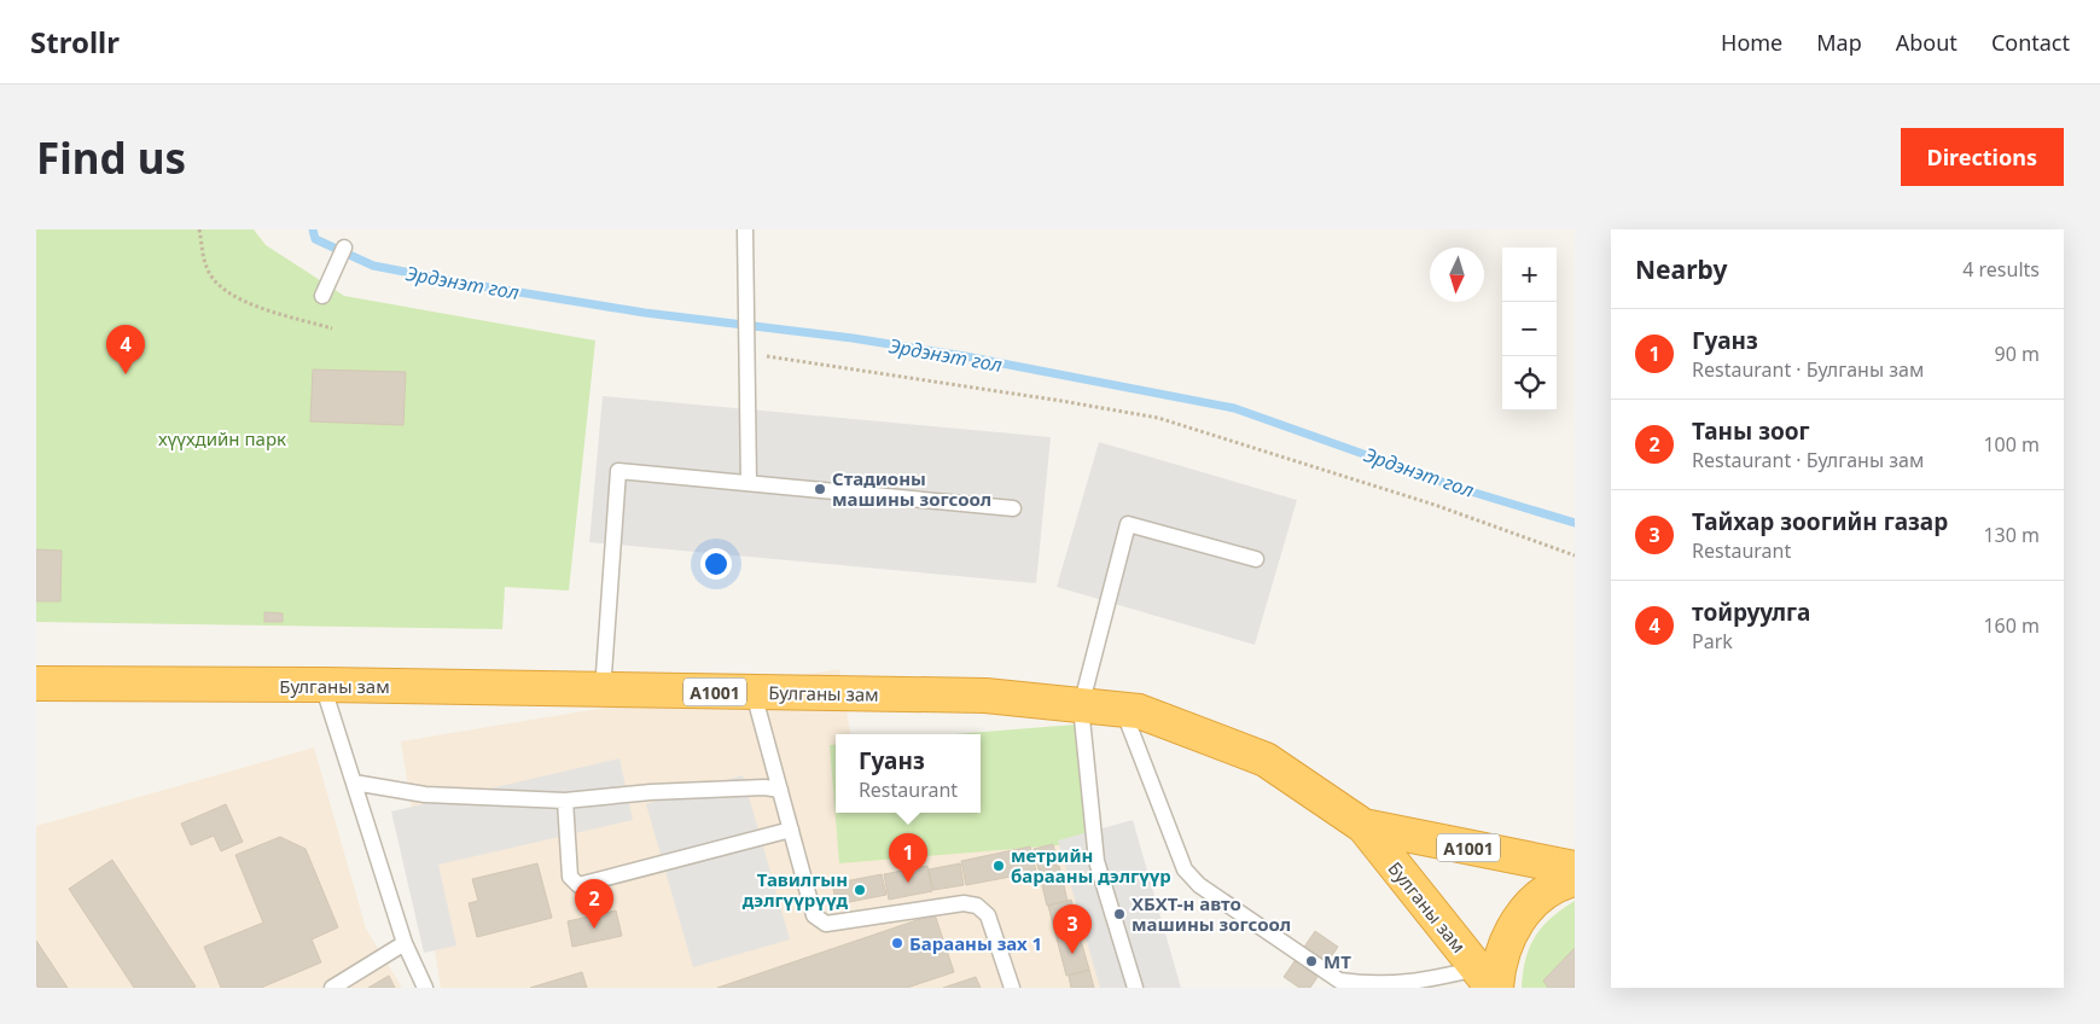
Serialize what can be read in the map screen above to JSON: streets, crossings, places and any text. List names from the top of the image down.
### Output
{
  "streets": {
    "highway": ["Булганы зам", "A1001"]
  },
  "water": ["Эрдэнэт гол"],
  "parks": ["хүүхдийн парк"],
  "places": [
    "Стадионы машины зогсоол",
    "метрийн барааны дэлгүүр",
    "Тавилгын дэлгүүрүүд",
    "ХБХТ-н авто машины зогсоол",
    "Барааны зах 1",
    "MT"
  ],
  "north": "bottom",
  "page": {
    "header": "Strollr",
    "nav": [
      "Home",
      "Map",
      "About",
      "Contact"
    ],
    "buttons": "Directions",
    "title": "Find us",
    "heading": ["Nearby", "4 results"],
    "map_buttons": ["+", "−"],
    "list": [
      {
        "mark": "1",
        "name": "Гуанз",
        "note": "Restaurant · Булганы зам",
        "value": "90 m"
      },
      {
        "mark": "2",
        "name": "Таны зоог",
        "note": "Restaurant · Булганы зам",
        "value": "100 m"
      },
      {
        "mark": "3",
        "name": "Тайхар зоогийн газар",
        "note": "Restaurant",
        "value": "130 m"
      },
      {
        "mark": "4",
        "name": "тойруулга",
        "note": "Park",
        "value": "160 m"
      }
    ],
    "pins": [
      "4",
      "1",
      "2",
      "3"
    ],
    "popup": ["Гуанз", "Restaurant"]
  }
}
